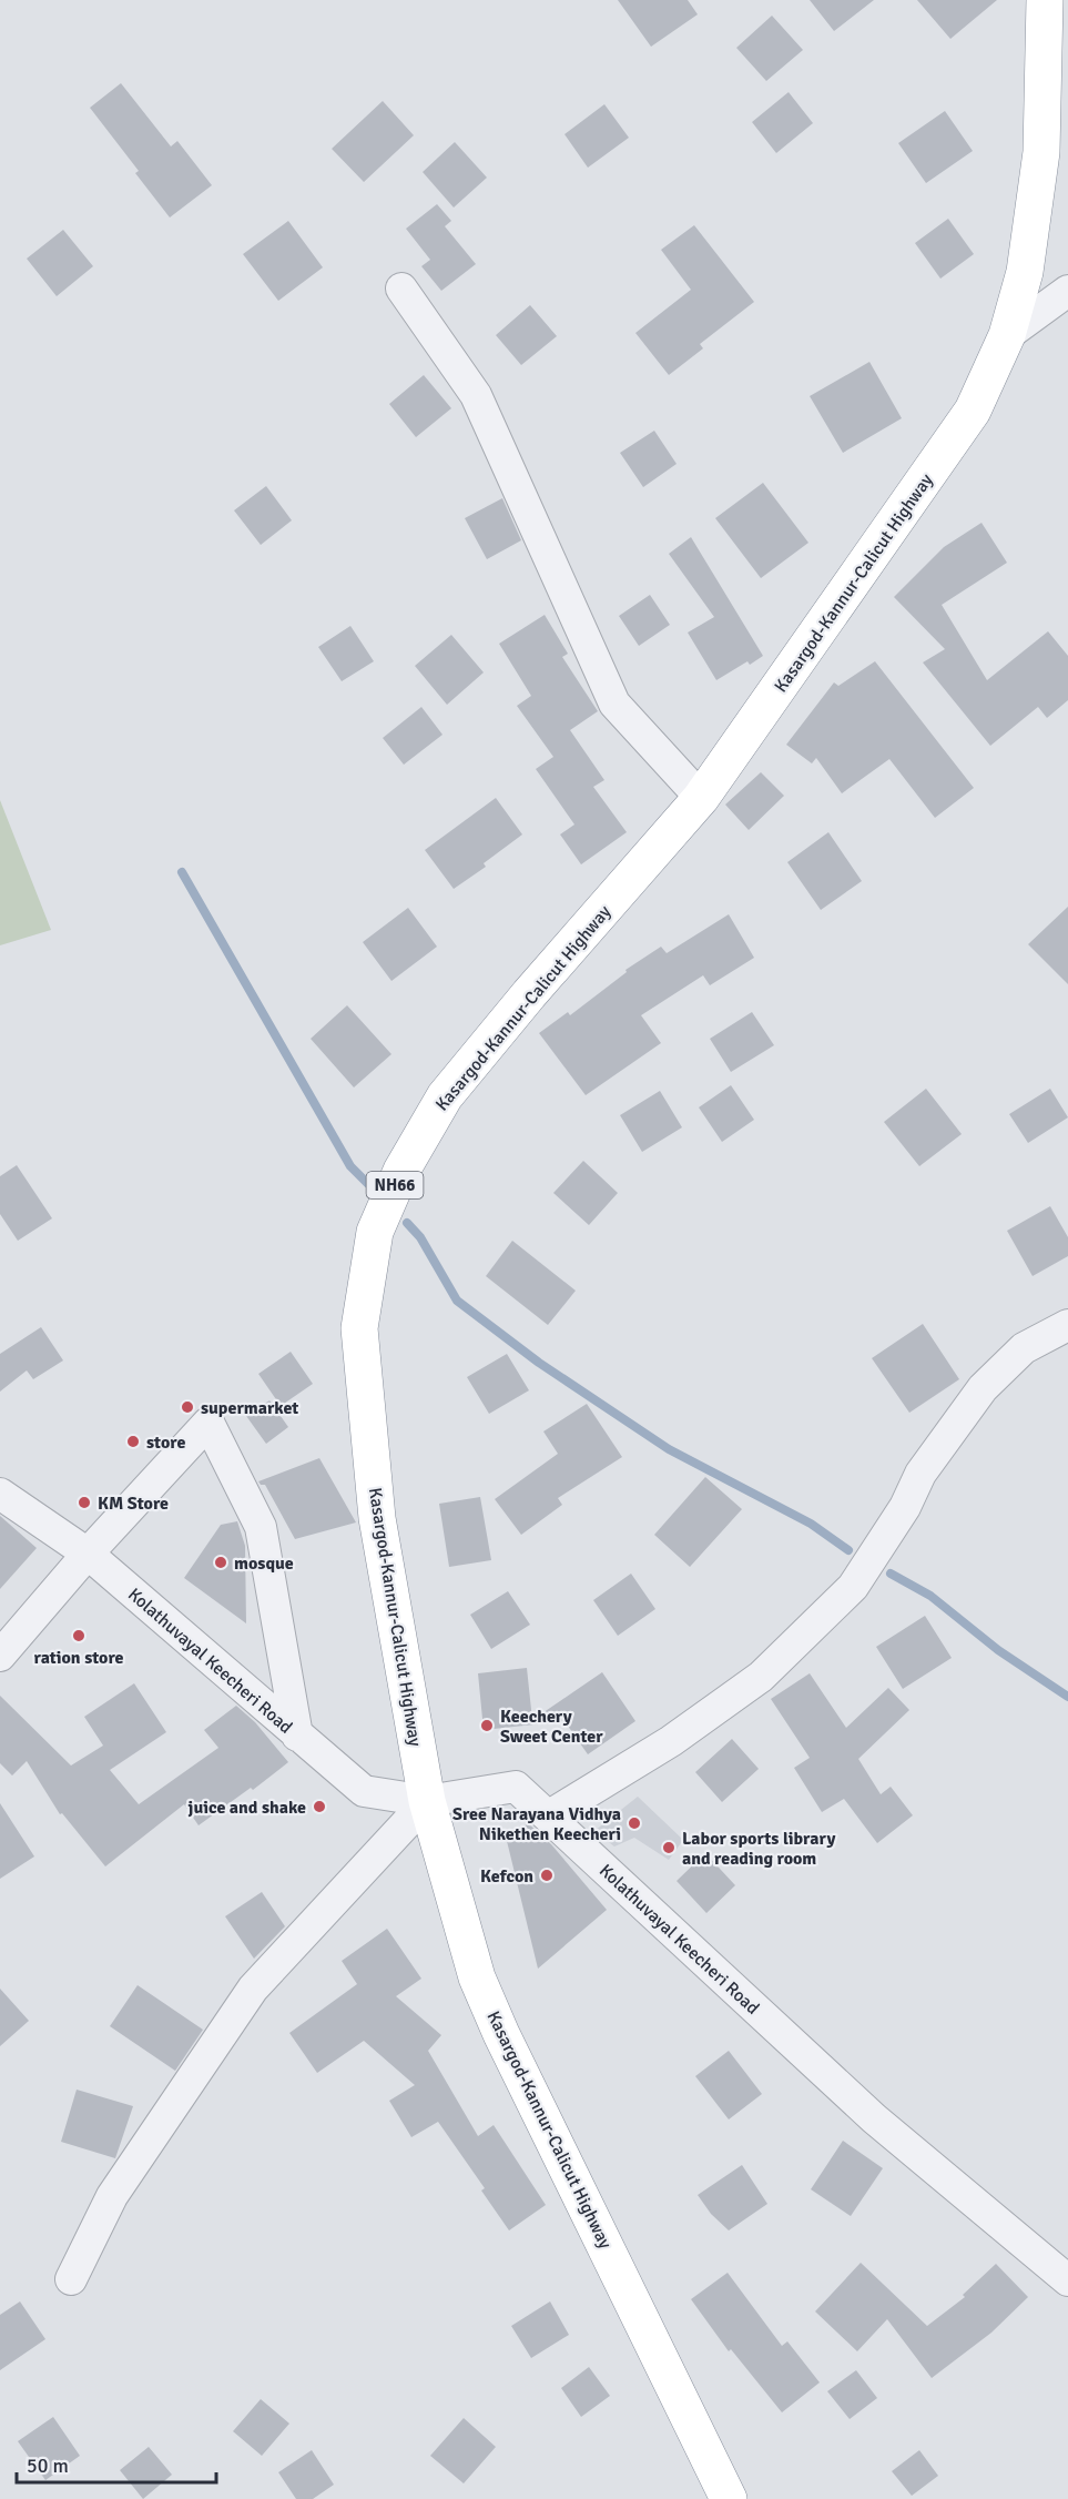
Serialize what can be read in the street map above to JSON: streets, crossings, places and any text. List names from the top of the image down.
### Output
{
  "streets": {
    "highway": ["Kasargod-Kannur-Calicut Highway", "NH66"],
    "street": ["Kolathuvayal Keecheri Road"]
  },
  "crossings": [
    ["Kasargod-Kannur-Calicut Highway", "Kolathuvayal Keecheri Road"]
  ],
  "places": [
    "supermarket",
    "store",
    "KM Store",
    "mosque",
    "ration store",
    "Keechery Sweet Center",
    "juice and shake",
    "Sree Narayana Vidhya Nikethen Keecheri",
    "Labor sports library and reading room",
    "Kefcon"
  ],
  "scale_bar": "50 m"
}
